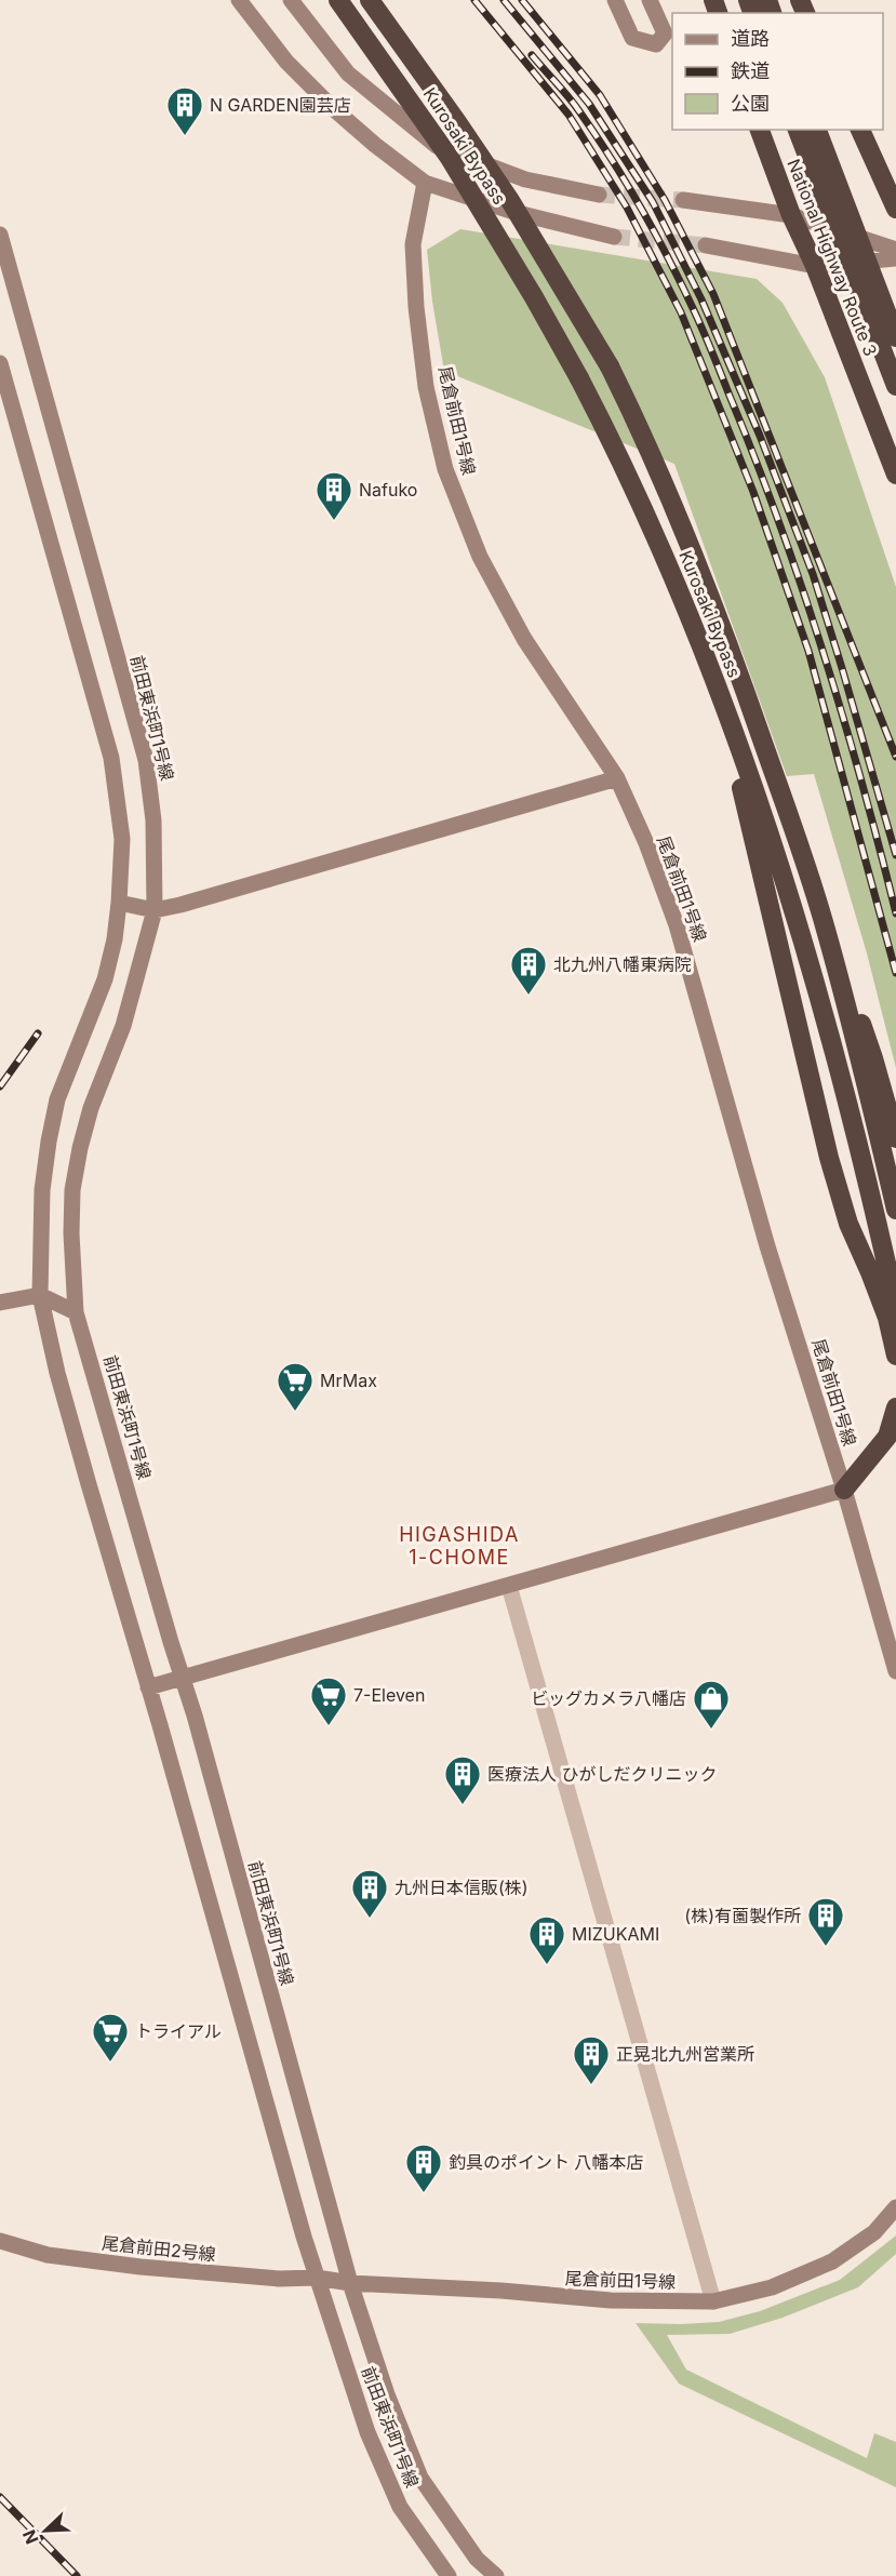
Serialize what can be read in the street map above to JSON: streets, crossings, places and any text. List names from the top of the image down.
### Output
{
  "streets": {
    "highway": ["Kurosaki Bypass", "National Highway Route 3"],
    "street": ["尾倉前田1号線", "前田東浜町1号線", "尾倉前田2号線"]
  },
  "crossings": [
    ["尾倉前田1号線", "前田東浜町1号線"],
    ["尾倉前田1号線", "尾倉前田2号線"],
    ["前田東浜町1号線", "尾倉前田2号線"]
  ],
  "districts": ["HIGASHIDA 1-CHOME"],
  "places": {
    "building": [
      "N GARDEN園芸店",
      "Nafuko",
      "北九州八幡東病院",
      "医療法人 ひがしだクリニック",
      "九州日本信販(株)",
      "(株)有薗製作所",
      "MIZUKAMI",
      "正晃北九州営業所",
      "釣具のポイント 八幡本店"
    ],
    "supermarket": ["MrMax", "7-Eleven", "トライアル"],
    "shop": ["ビッグカメラ八幡店"]
  },
  "legend": ["道路", "鉄道", "公園"],
  "north": "bottom left"
}
